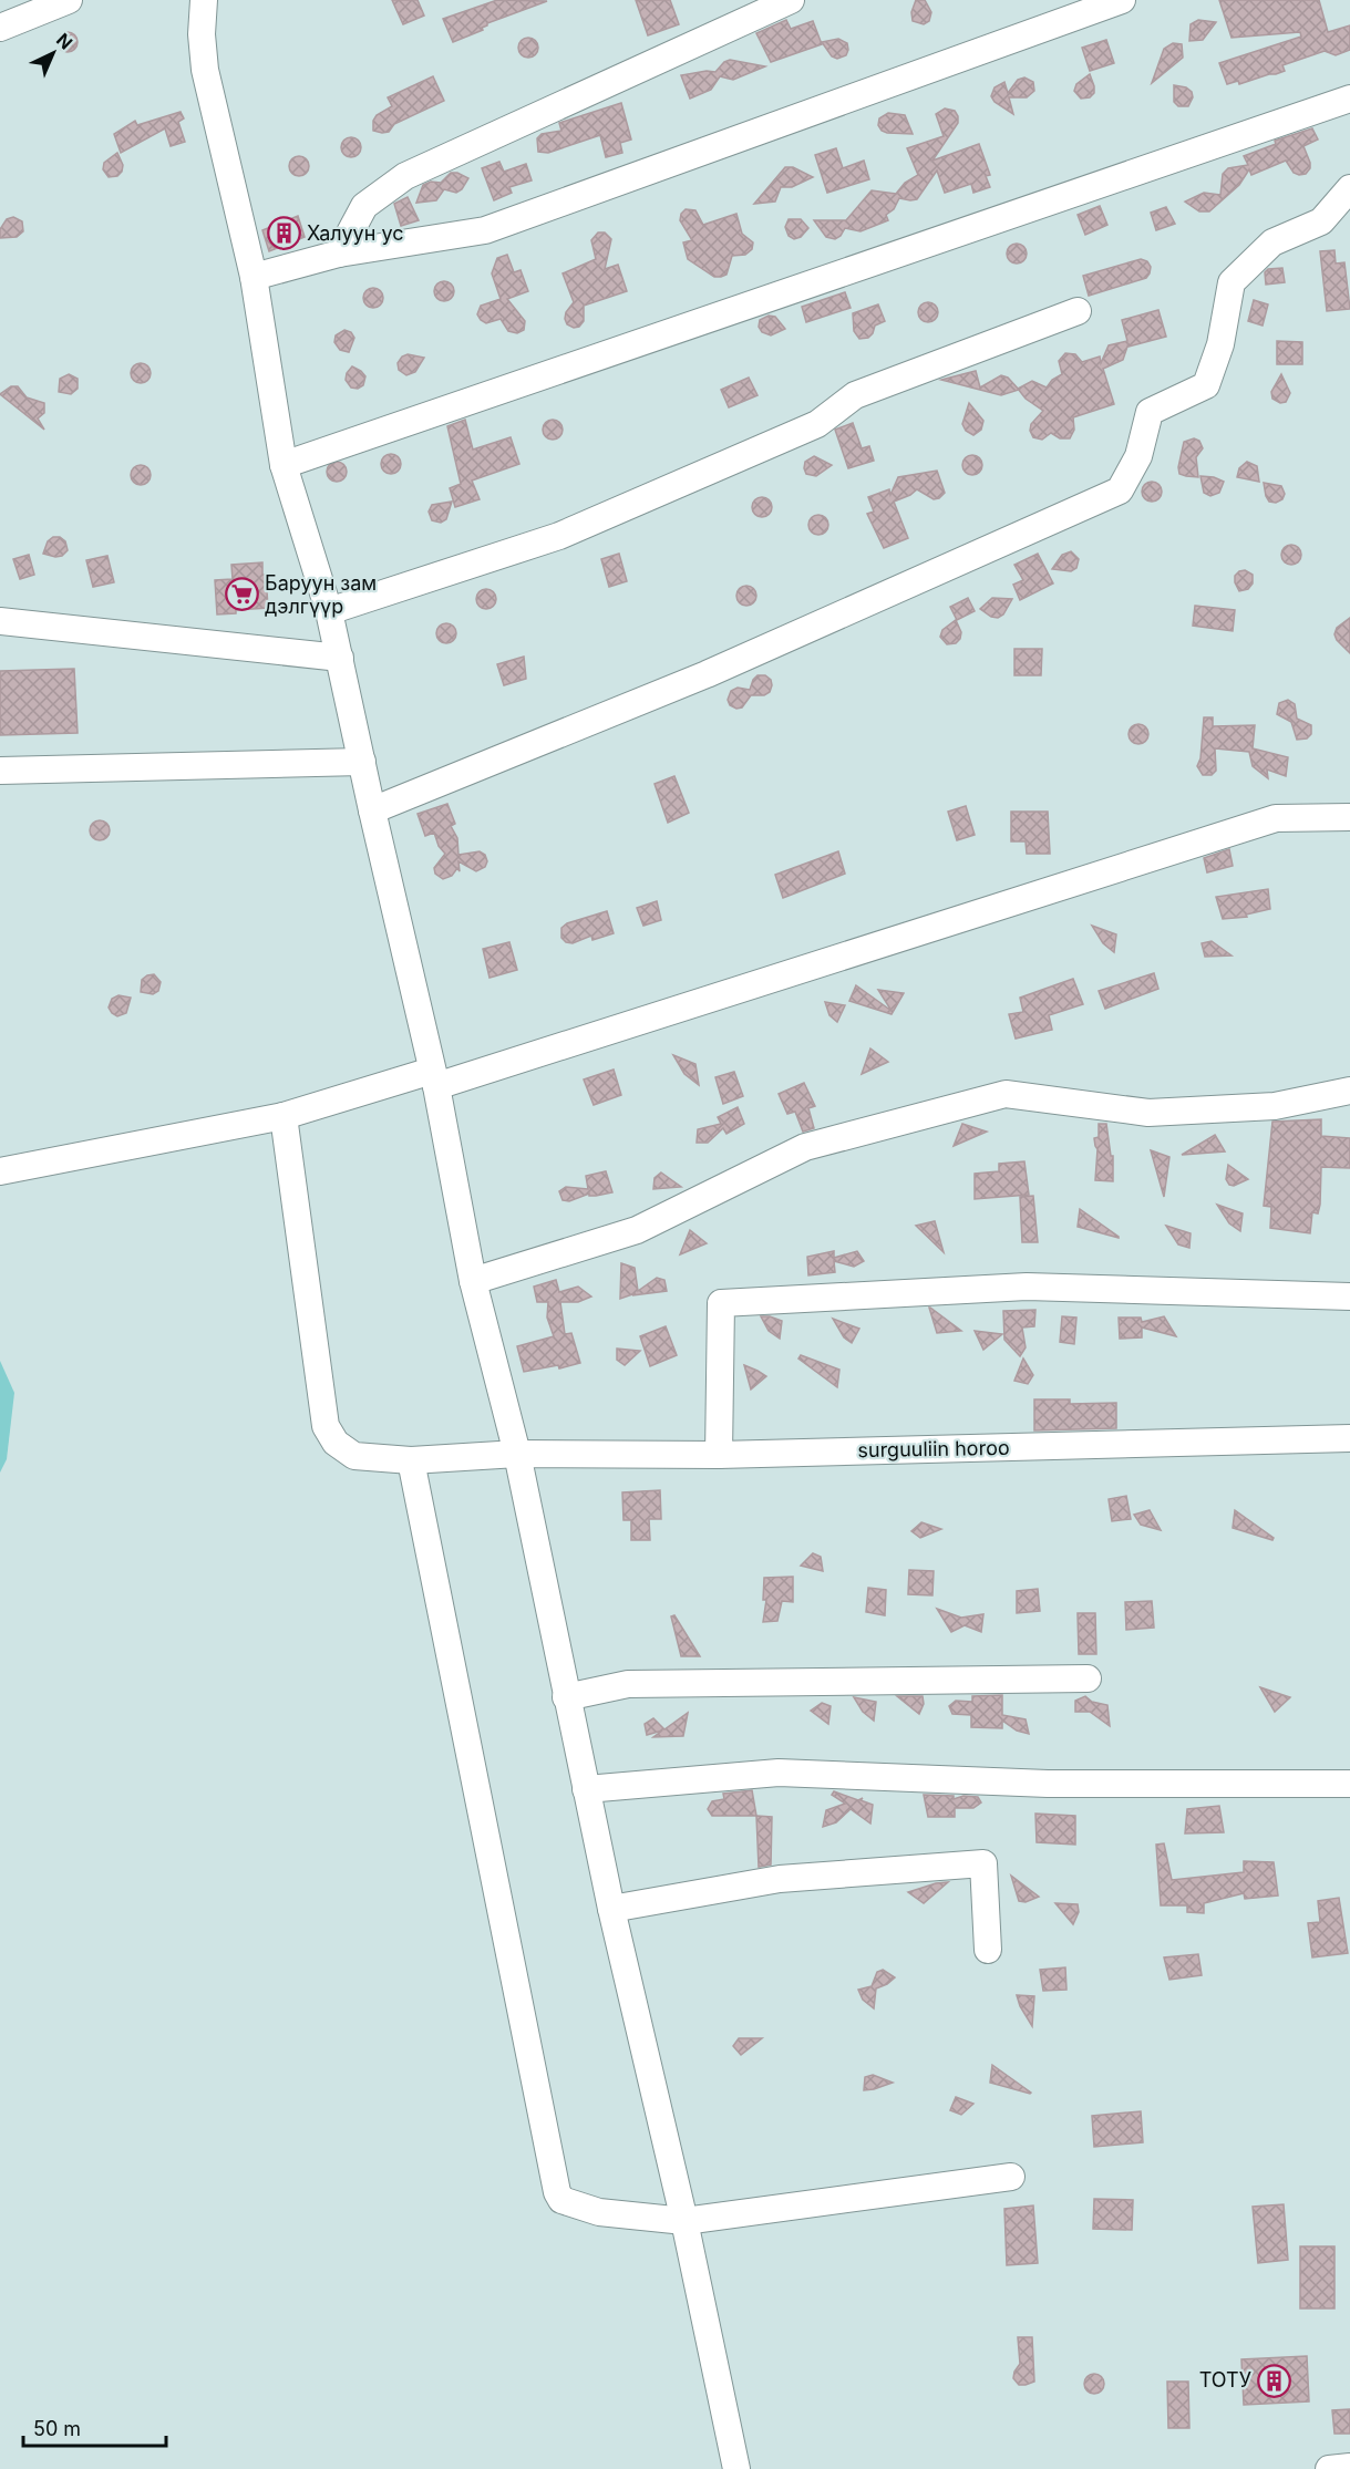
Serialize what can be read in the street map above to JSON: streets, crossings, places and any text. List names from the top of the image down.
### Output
{
  "streets": {
    "street": ["surguuliin horoo"]
  },
  "places": {
    "building": ["Халуун ус", "ТОТУ"],
    "supermarket": ["Баруун зам дэлгүүр"]
  },
  "scale_bar": "50 m",
  "north": "top right"
}
